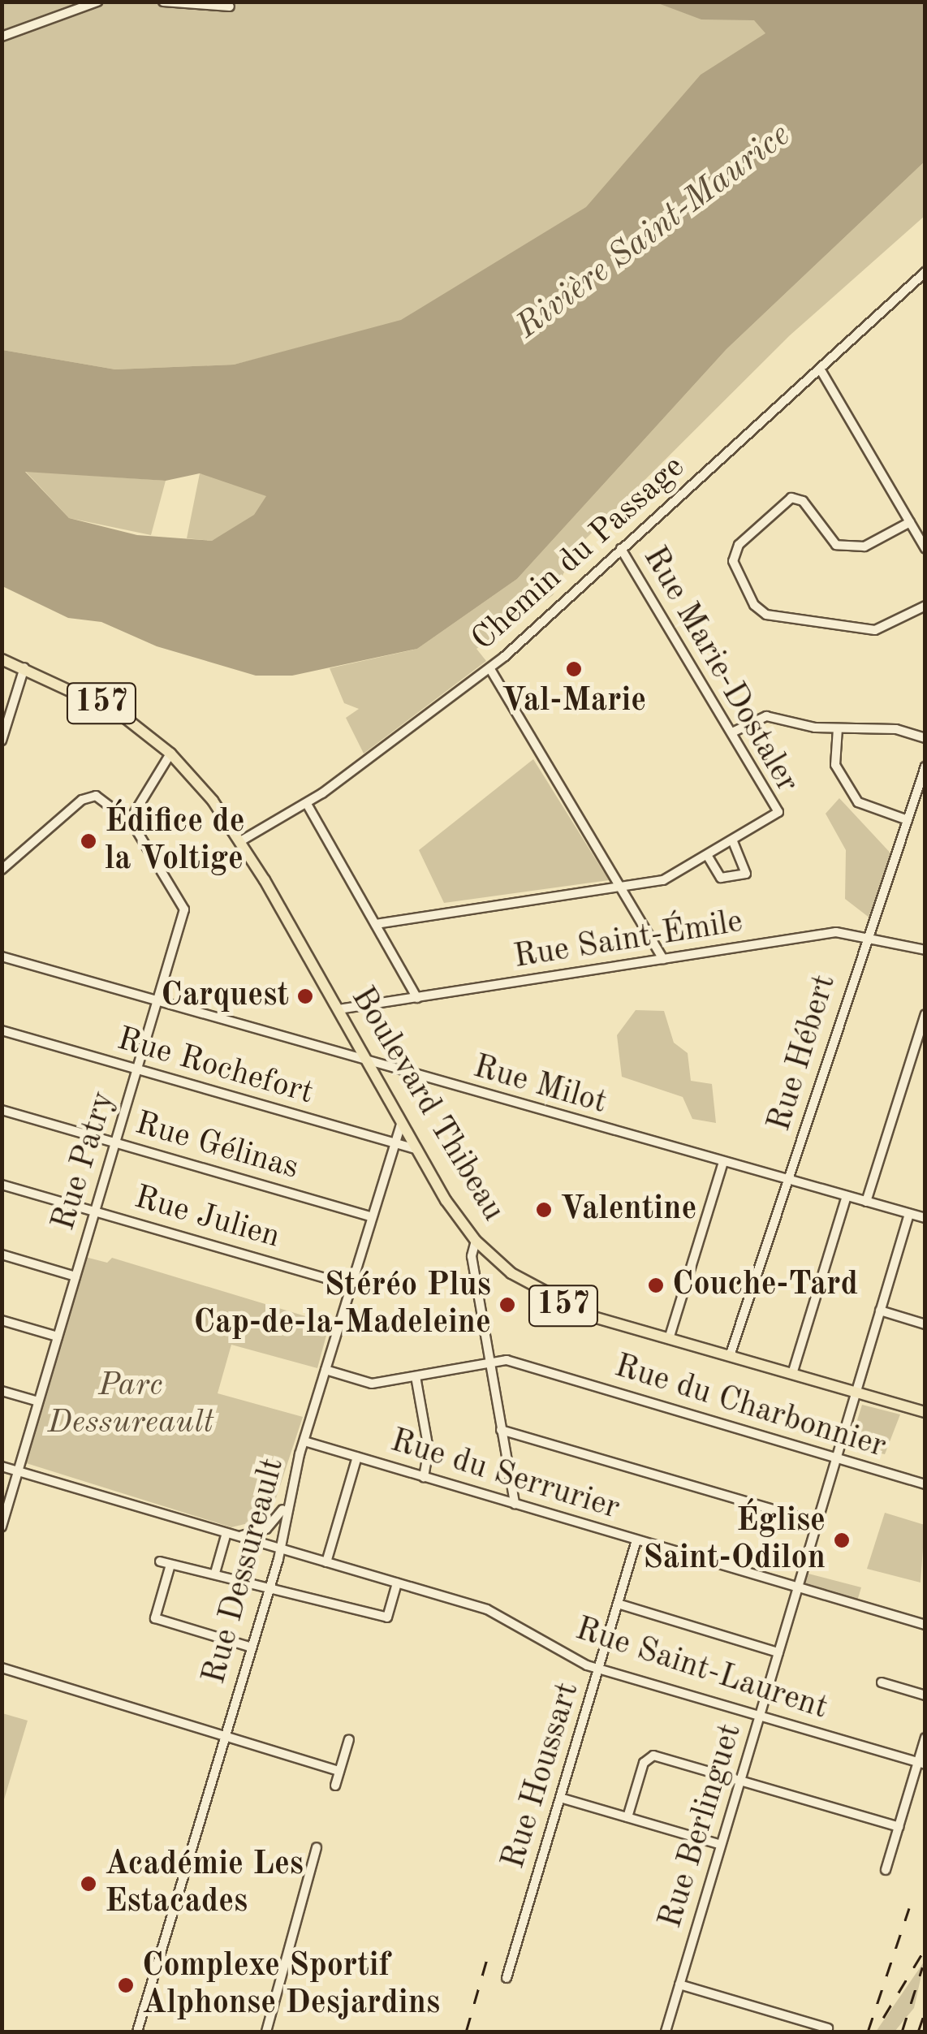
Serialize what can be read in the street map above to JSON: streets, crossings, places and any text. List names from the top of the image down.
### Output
{
  "streets": {
    "main road": ["157", "Boulevard Thibeau"],
    "street": [
      "Chemin du Passage",
      "Rue Marie-Dostaler",
      "Rue Saint-Émile",
      "Rue Hébert",
      "Rue Rochefort",
      "Rue Milot",
      "Rue Gélinas",
      "Rue Patry",
      "Rue Julien",
      "Rue du Charbonnier",
      "Rue du Serrurier",
      "Rue Dessureault",
      "Rue Saint-Laurent",
      "Rue Houssart",
      "Rue Berlinguet"
    ]
  },
  "crossings": [
    ["Chemin du Passage", "Rue Marie-Dostaler"],
    ["Chemin du Passage", "Boulevard Thibeau"],
    ["Rue Saint-Émile", "Rue Hébert"],
    ["Rue Saint-Émile", "Boulevard Thibeau"],
    ["Rue Hébert", "Rue Milot"],
    ["Rue Hébert", "Boulevard Thibeau"],
    ["Rue Rochefort", "Boulevard Thibeau"],
    ["Rue Rochefort", "Rue Patry"],
    ["Rue Rochefort", "Rue Dessureault"],
    ["Rue Milot", "Boulevard Thibeau"],
    ["Rue Milot", "Rue Patry"],
    ["Rue Milot", "Rue Berlinguet"],
    ["Boulevard Thibeau", "Rue Dessureault"],
    ["Boulevard Thibeau", "Rue Berlinguet"],
    ["Rue Gélinas", "Rue Patry"],
    ["Rue Gélinas", "Rue Dessureault"],
    ["Rue Patry", "Rue Julien"],
    ["Rue Patry", "Rue Saint-Laurent"],
    ["Rue Julien", "Rue Dessureault"],
    ["Rue du Charbonnier", "Rue Dessureault"],
    ["Rue du Charbonnier", "Rue Berlinguet"],
    ["Rue du Serrurier", "Rue Dessureault"],
    ["Rue du Serrurier", "Rue Houssart"],
    ["Rue du Serrurier", "Rue Berlinguet"],
    ["Rue Dessureault", "Rue Saint-Laurent"],
    ["Rue Saint-Laurent", "Rue Houssart"],
    ["Rue Saint-Laurent", "Rue Berlinguet"]
  ],
  "water": ["Rivière Saint-Maurice"],
  "parks": ["Parc Dessureault"],
  "places": [
    "Val-Marie",
    "Édifice de la Voltige",
    "Carquest",
    "Valentine",
    "Couche-Tard",
    "Stéréo Plus Cap-de-la-Madeleine",
    "Église Saint-Odilon",
    "Académie Les Estacades",
    "Complexe Sportif Alphonse Desjardins"
  ]
}
